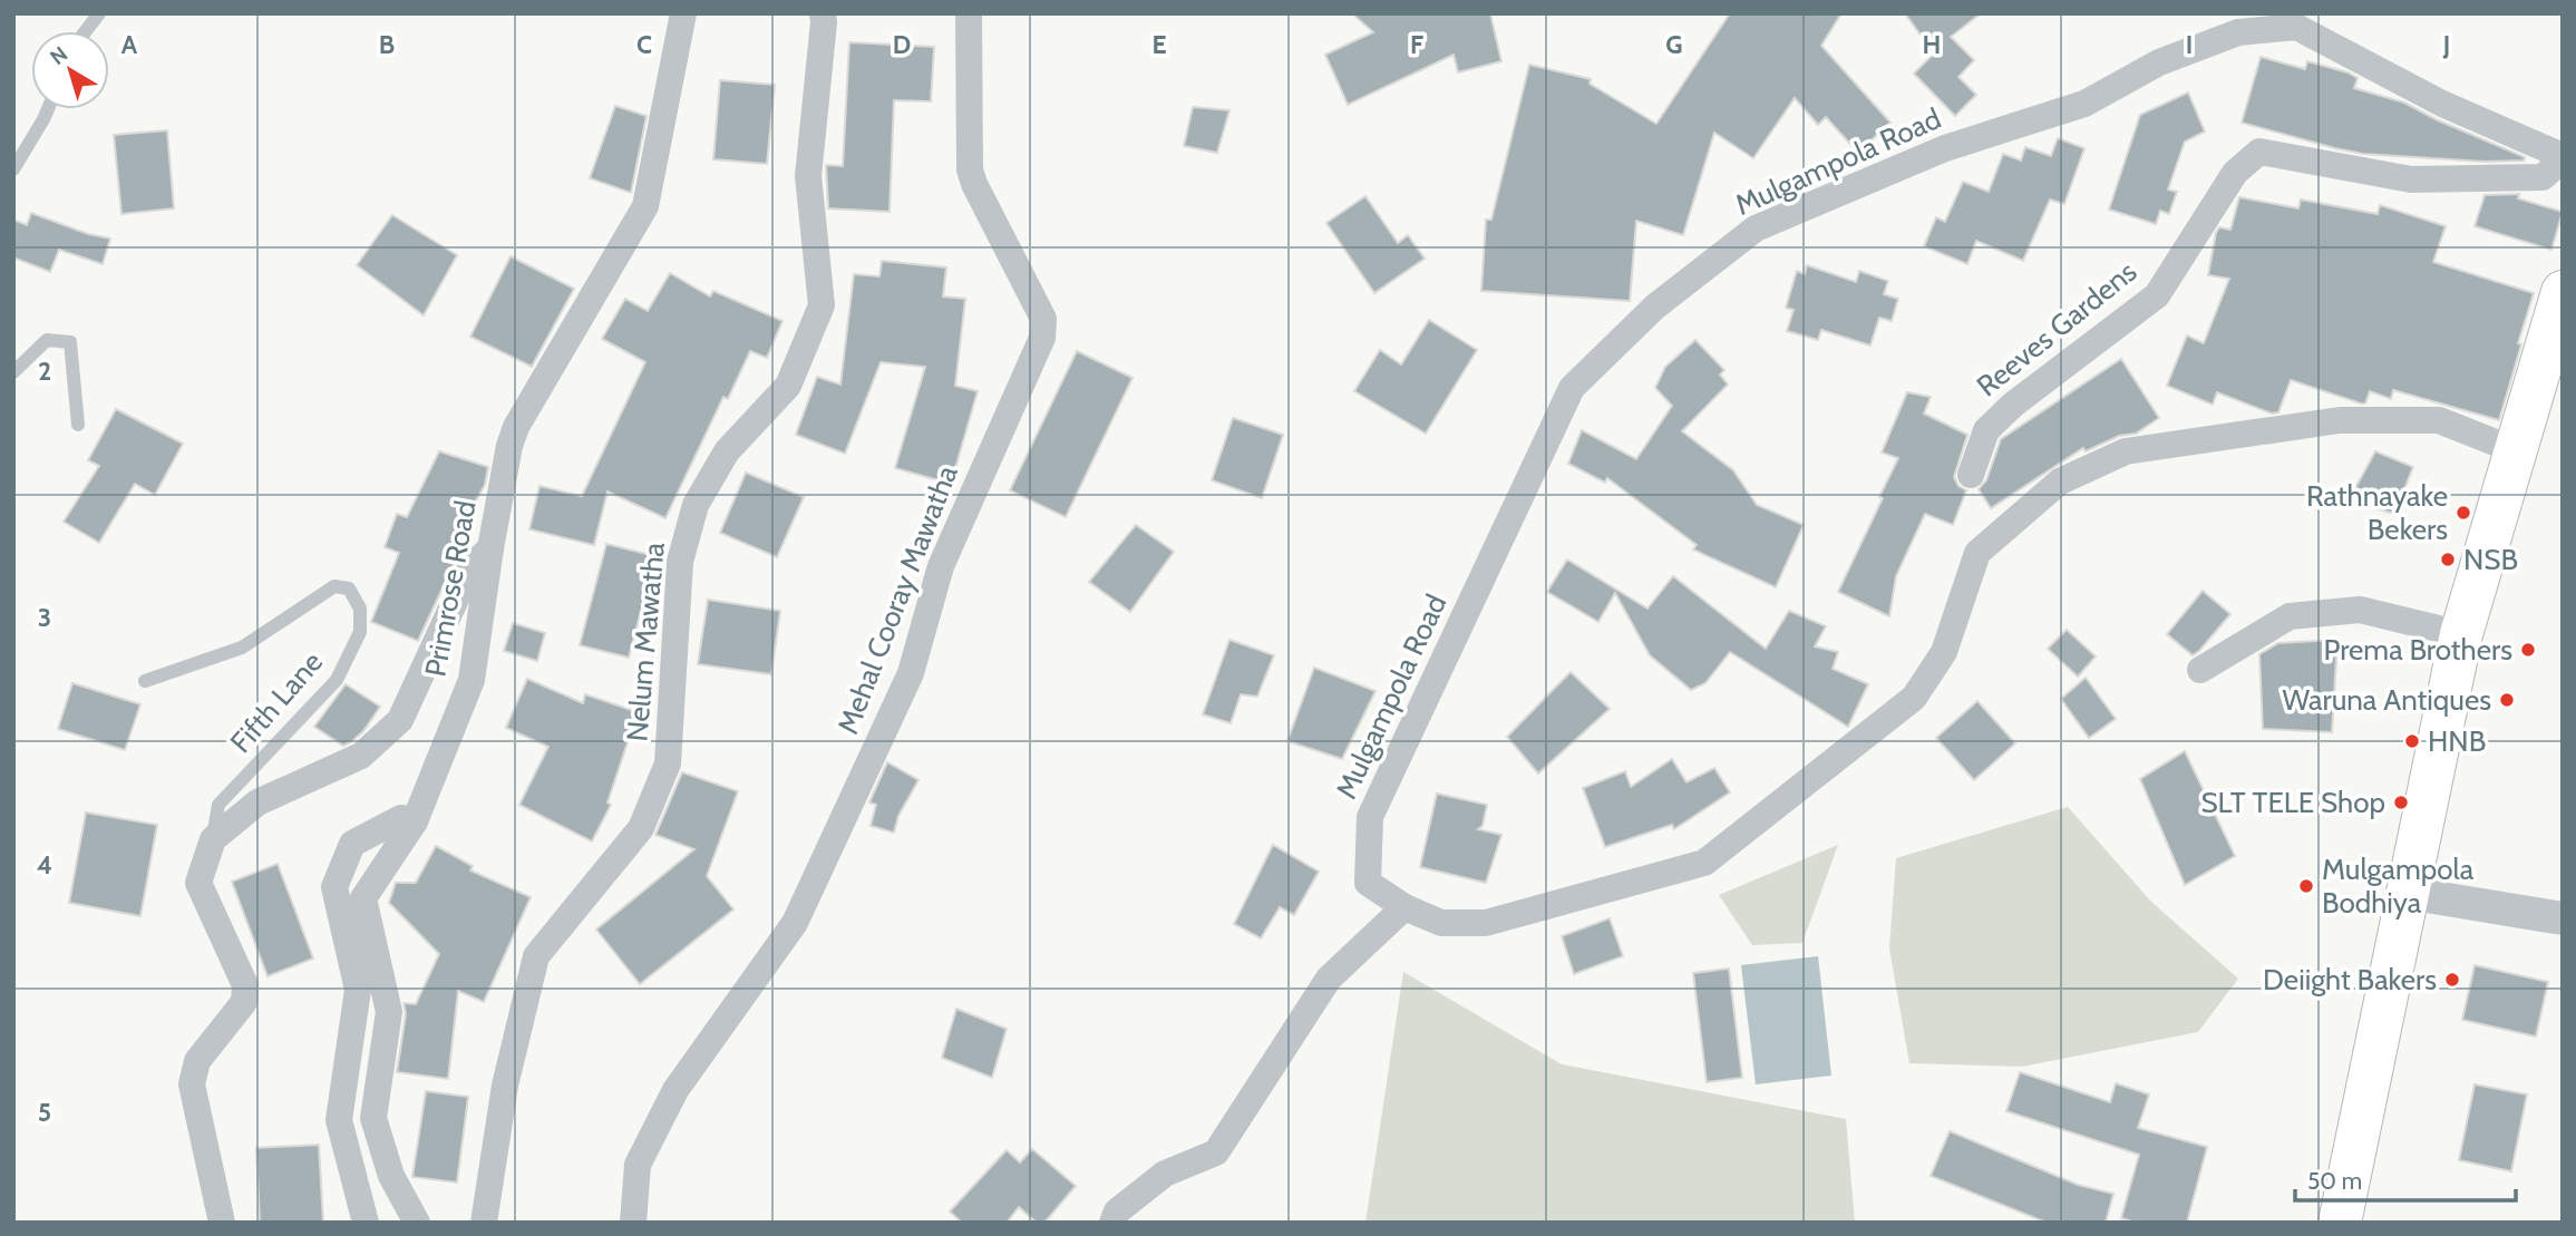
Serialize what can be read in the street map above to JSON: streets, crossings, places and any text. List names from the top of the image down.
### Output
{
  "streets": {
    "street": [
      "Mulgampola Road",
      "Reeves Gardens",
      "Primrose Road",
      "Mehal Cooray Mawatha",
      "Nelum Mawatha"
    ],
    "lane": ["Fifth Lane"]
  },
  "crossings": [
    ["Mulgampola Road", "Reeves Gardens"]
  ],
  "places": [
    "Rathnayake Bekers",
    "NSB",
    "Prema Brothers",
    "Waruna Antiques",
    "HNB",
    "SLT TELE Shop",
    "Mulgampola Bodhiya",
    "Deiight Bakers"
  ],
  "scale_bar": "50 m",
  "north": "top left",
  "grid": {
    "columns": [
      "A",
      "B",
      "C",
      "D",
      "E",
      "F",
      "G",
      "H",
      "I",
      "J"
    ],
    "rows": [
      "2",
      "3",
      "4",
      "5"
    ]
  }
}
